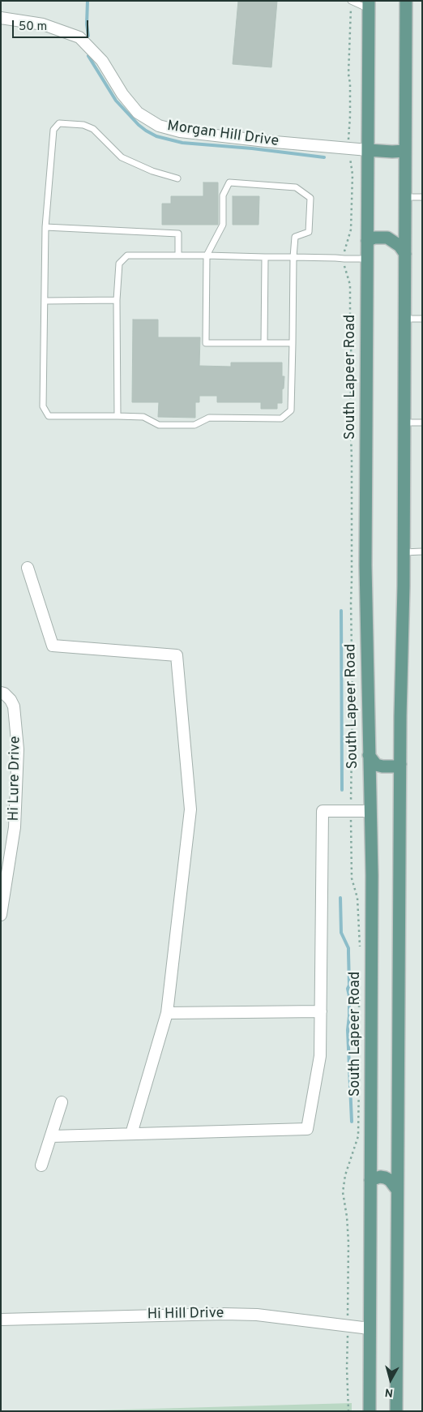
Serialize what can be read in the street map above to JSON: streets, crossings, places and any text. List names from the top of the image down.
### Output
{
  "streets": {
    "main road": ["South Lapeer Road"],
    "street": ["Morgan Hill Drive", "Hi Lure Drive", "Hi Hill Drive"]
  },
  "crossings": [
    ["Morgan Hill Drive", "South Lapeer Road"],
    ["South Lapeer Road", "Hi Hill Drive"]
  ],
  "scale_bar": "50 m",
  "north": "bottom"
}
